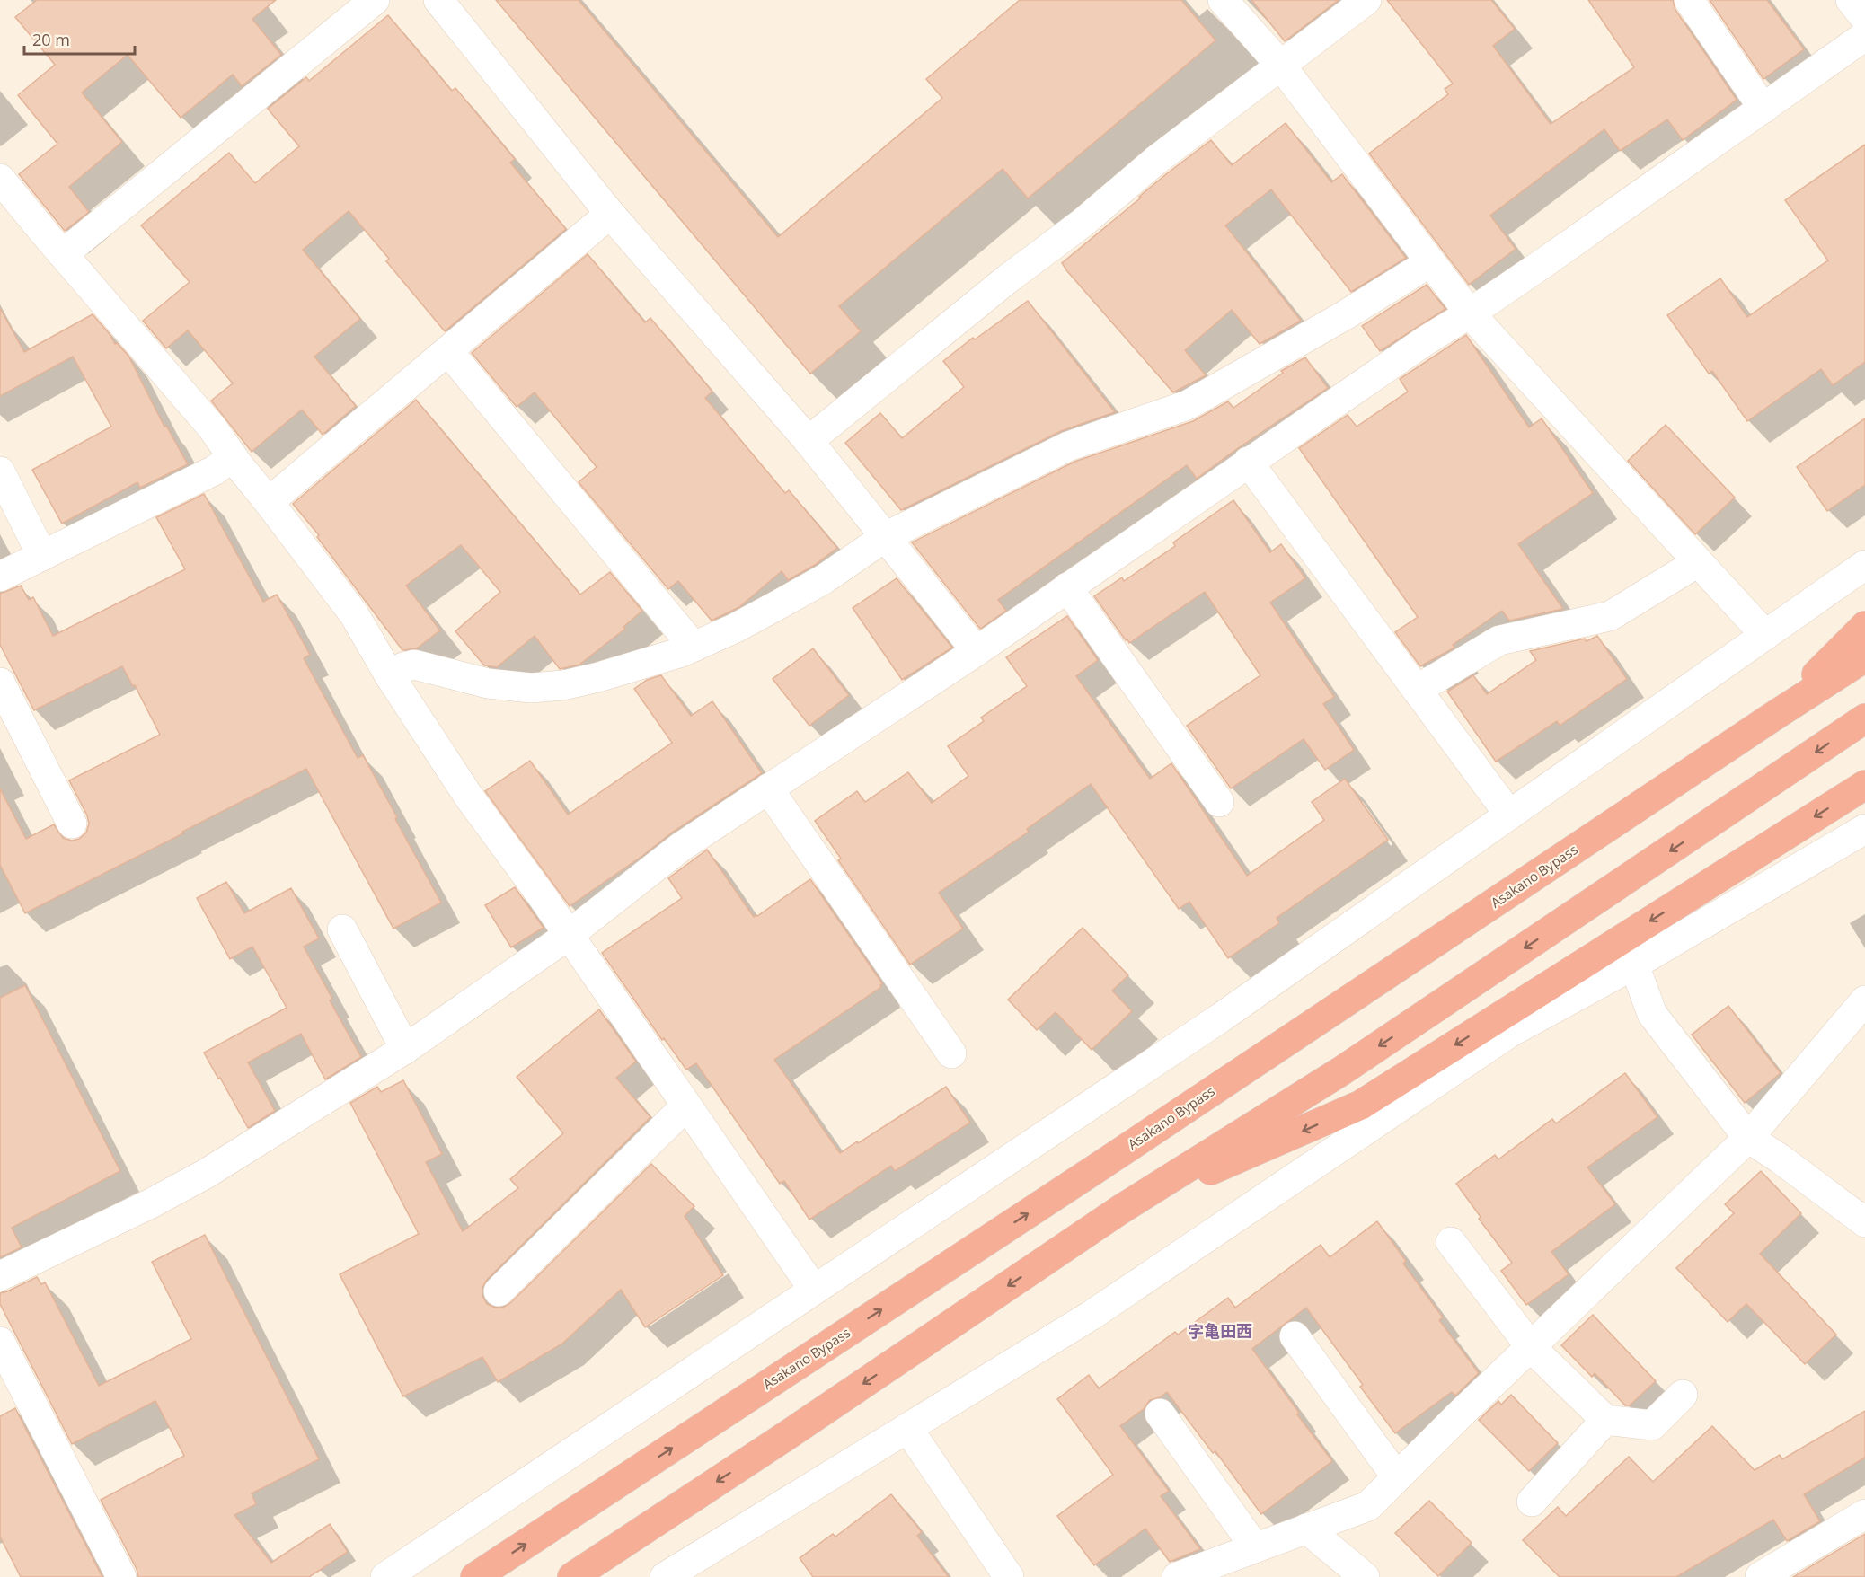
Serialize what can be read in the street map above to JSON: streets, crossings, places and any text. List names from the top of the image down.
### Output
{
  "streets": {
    "highway": ["Asakano Bypass"]
  },
  "districts": ["字亀田西"],
  "scale_bar": "20 m"
}
